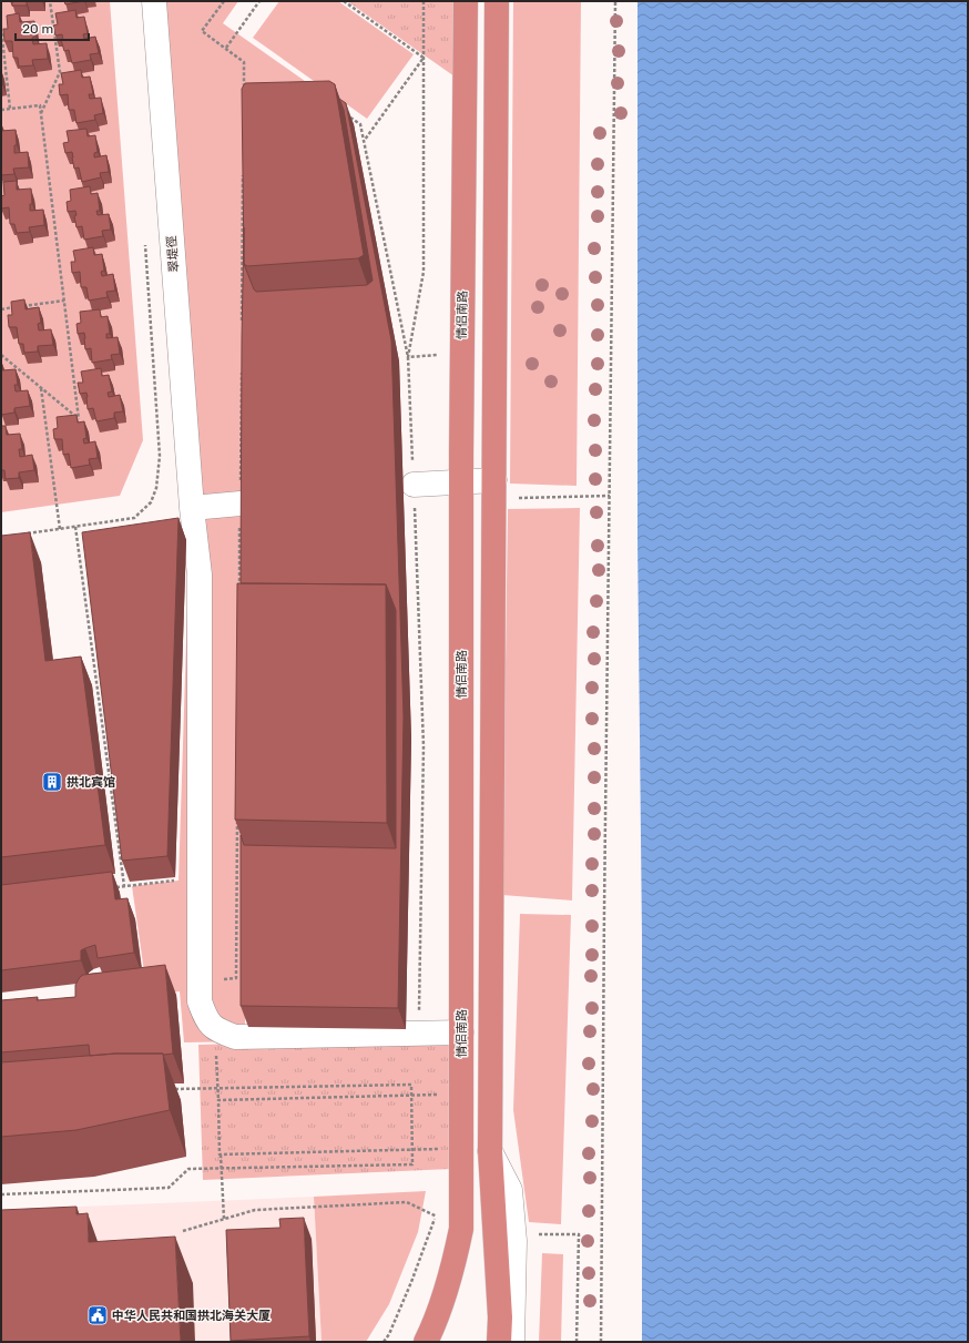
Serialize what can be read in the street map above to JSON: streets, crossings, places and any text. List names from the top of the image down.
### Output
{
  "streets": {
    "highway": ["情侣南路"],
    "lane": ["翠堤徑"]
  },
  "places": {
    "building": ["拱北宾馆"],
    "public building": ["中华人民共和国拱北海关大厦"]
  },
  "scale_bar": "20 m"
}
